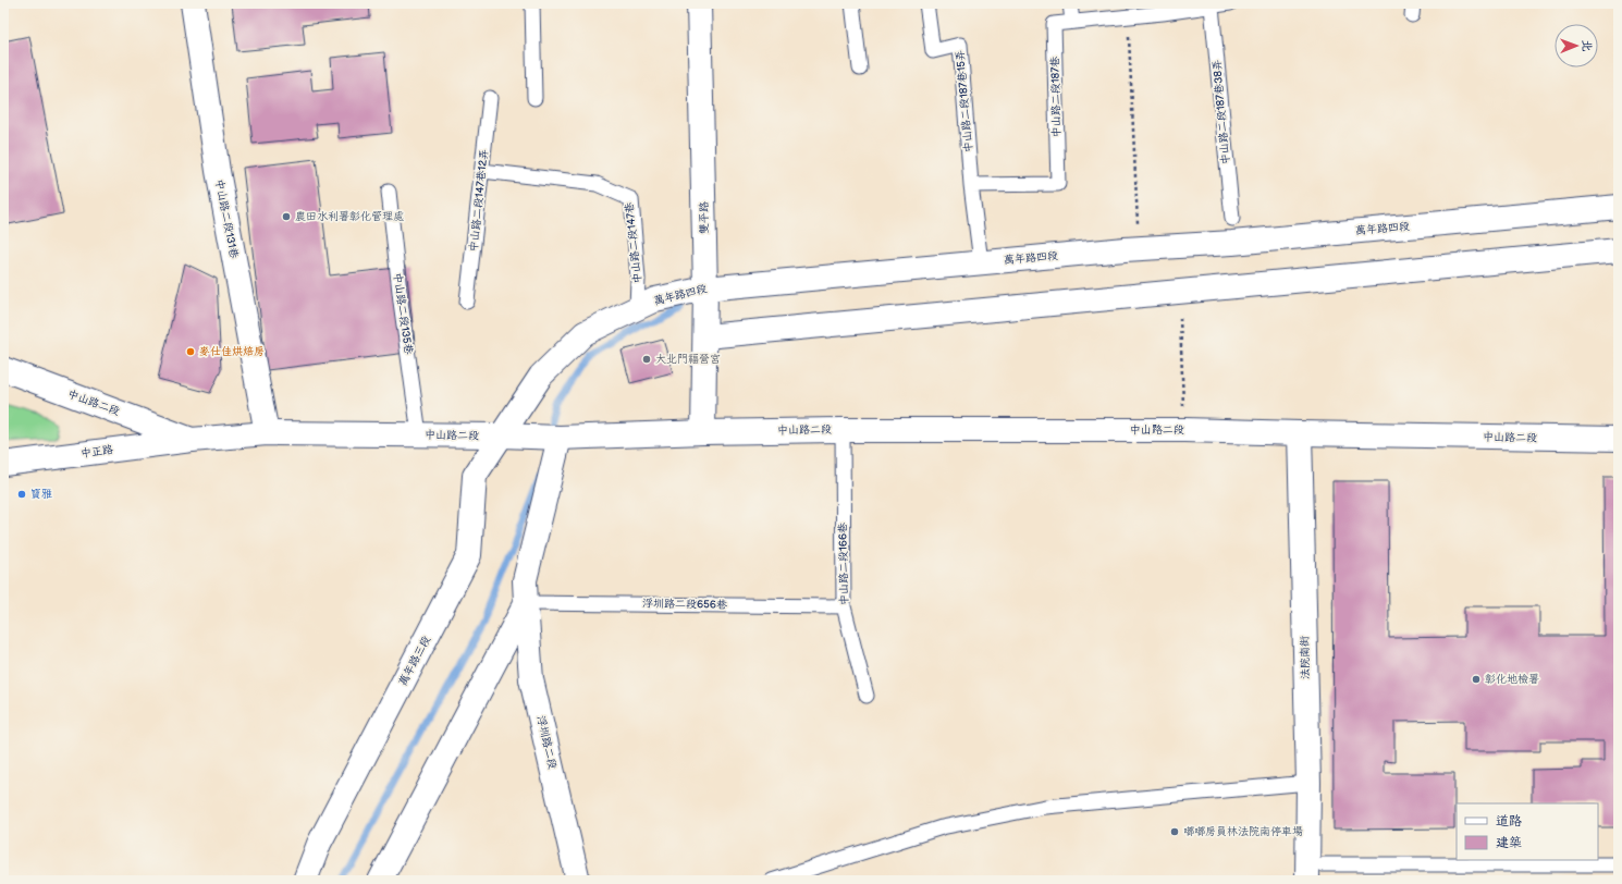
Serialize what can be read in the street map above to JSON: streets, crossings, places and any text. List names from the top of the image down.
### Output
{
  "streets": {
    "street": [
      "雙平路",
      "中山路二段131巷",
      "萬年路四段",
      "中山路二段",
      "中正路",
      "法院南街",
      "萬年路三段",
      "浮圳路二段"
    ],
    "lane": [
      "中山路二段187巷",
      "中山路二段187巷15弄",
      "中山路二段187巷38弄",
      "中山路二段147巷12弄",
      "中山路二段147巷",
      "中山路二段135巷",
      "中山路二段166巷",
      "浮圳路二段656巷"
    ]
  },
  "crossings": [
    ["中山路二段187巷", "中山路二段187巷15弄"],
    ["中山路二段187巷", "中山路二段187巷38弄"],
    ["中山路二段147巷12弄", "中山路二段147巷"],
    ["雙平路", "萬年路四段"],
    ["雙平路", "中山路二段"],
    ["中山路二段131巷", "中山路二段"],
    ["萬年路四段", "中山路二段147巷"],
    ["萬年路四段", "中山路二段"],
    ["萬年路四段", "萬年路三段"],
    ["中山路二段135巷", "中山路二段"],
    ["中山路二段", "中正路"],
    ["中山路二段", "中山路二段166巷"],
    ["中山路二段", "法院南街"],
    ["中山路二段", "萬年路三段"],
    ["中山路二段166巷", "浮圳路二段656巷"],
    ["浮圳路二段656巷", "浮圳路二段"]
  ],
  "places": [
    "農田水利署彰化管理處",
    "麥仕佳烘焙房",
    "大北門福營宮",
    "寶雅",
    "彰化地檢署",
    "嘟嘟房員林法院南停車場"
  ],
  "legend": ["道路", "建築"],
  "north": "right"
}
